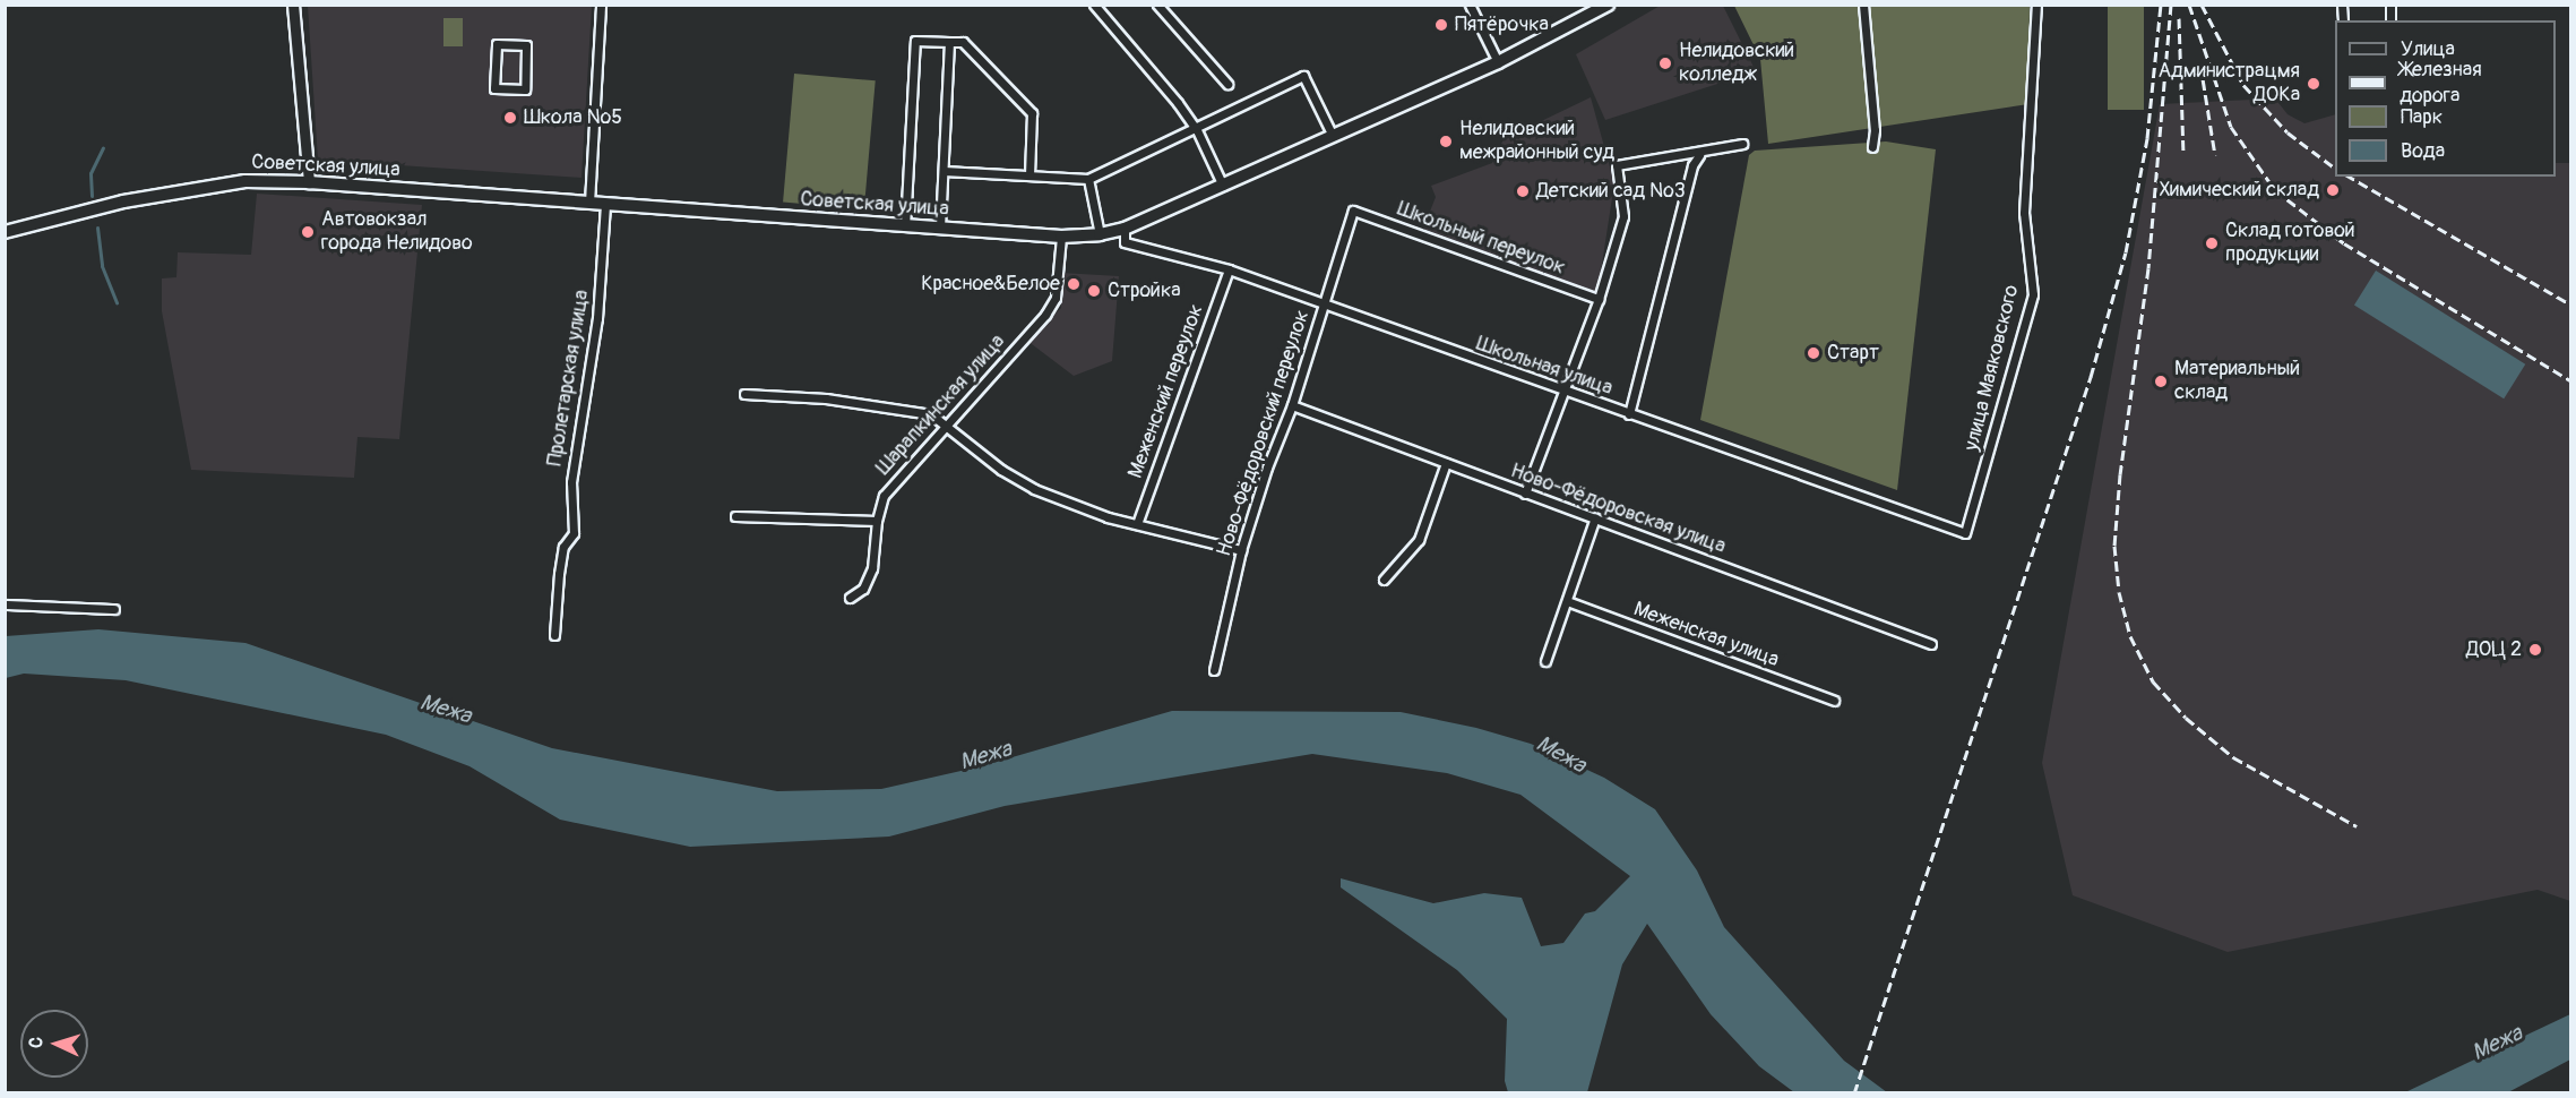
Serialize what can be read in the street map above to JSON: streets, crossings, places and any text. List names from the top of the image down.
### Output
{
  "streets": {
    "main road": ["Советская улица"],
    "street": [
      "Школьный переулок",
      "Школьная улица",
      "улица Маяковского",
      "Пролетарская улица",
      "Меженский переулок",
      "Шарапкинская улица",
      "Ново-Фёдоровский переулок",
      "Ново-Фёдоровская улица",
      "Меженская улица"
    ]
  },
  "crossings": [
    ["Советская улица", "Школьная улица"],
    ["Советская улица", "Пролетарская улица"],
    ["Советская улица", "Шарапкинская улица"],
    ["Школьный переулок", "Ново-Фёдоровский переулок"],
    ["Школьная улица", "улица Маяковского"],
    ["Школьная улица", "Меженский переулок"],
    ["Школьная улица", "Ново-Фёдоровский переулок"],
    ["Ново-Фёдоровский переулок", "Ново-Фёдоровская улица"]
  ],
  "water": ["Межа"],
  "places": [
    "Пятёрочка",
    "Нелидовский колледж",
    "Администрацмя ДОКа",
    "Школа №5",
    "Нелидовский межрайонный суд",
    "Химический склад",
    "Детский сад №3",
    "Автовокзал города Нелидово",
    "Склад готовой продукции",
    "Красное&Белое",
    "Стройка",
    "Старт",
    "Материальный склад",
    "ДОЦ 2"
  ],
  "legend": [
    "Улица",
    "Железная дорога",
    "Парк",
    "Вода"
  ],
  "north": "left"
}
